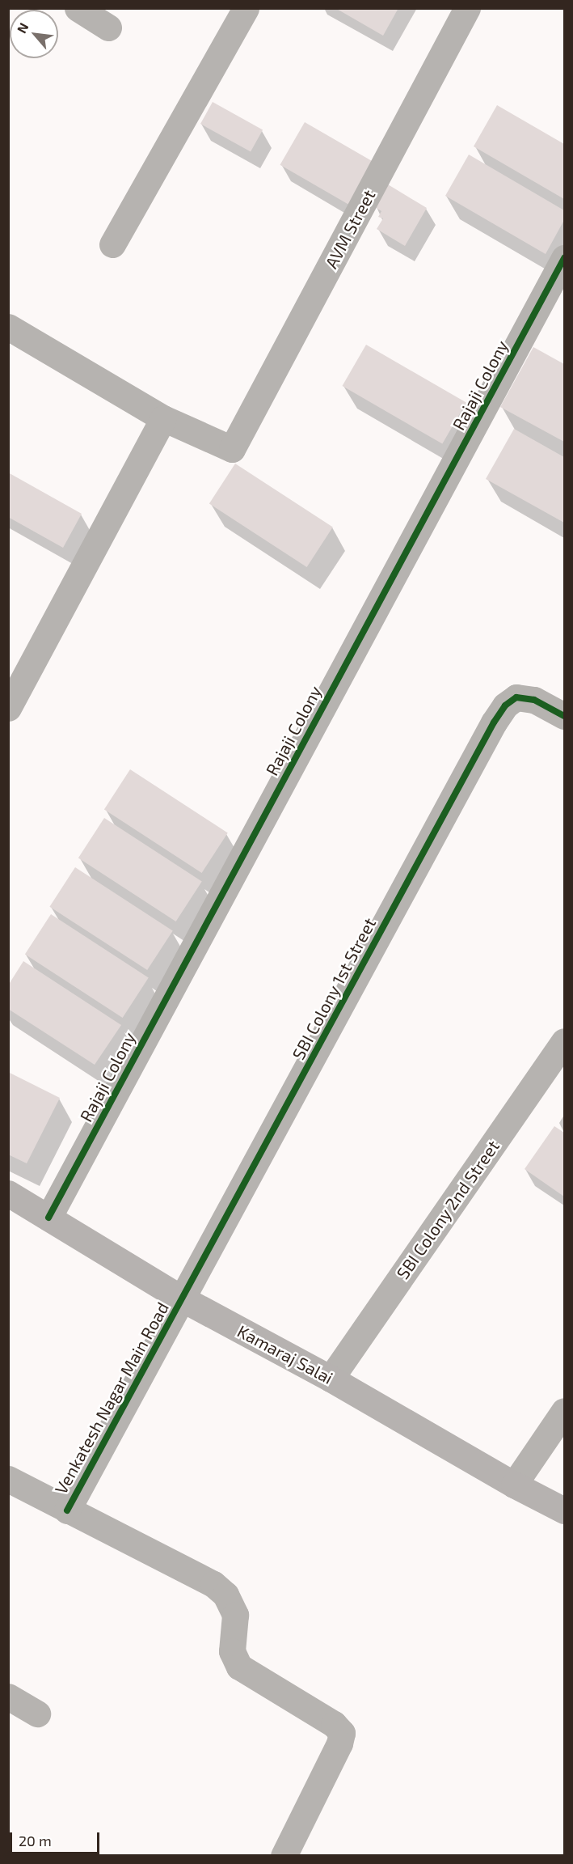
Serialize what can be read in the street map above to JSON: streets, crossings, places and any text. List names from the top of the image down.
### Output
{
  "streets": {
    "street": [
      "AVM Street",
      "Rajaji Colony",
      "SBI Colony 1st Street",
      "SBI Colony 2nd Street",
      "Kamaraj Salai",
      "Venkatesh Nagar Main Road"
    ]
  },
  "crossings": [
    ["Rajaji Colony", "Kamaraj Salai"],
    ["SBI Colony 1st Street", "Kamaraj Salai"],
    ["SBI Colony 1st Street", "Venkatesh Nagar Main Road"],
    ["SBI Colony 2nd Street", "Kamaraj Salai"],
    ["Kamaraj Salai", "Venkatesh Nagar Main Road"]
  ],
  "scale_bar": "20 m",
  "north": "top left"
}
